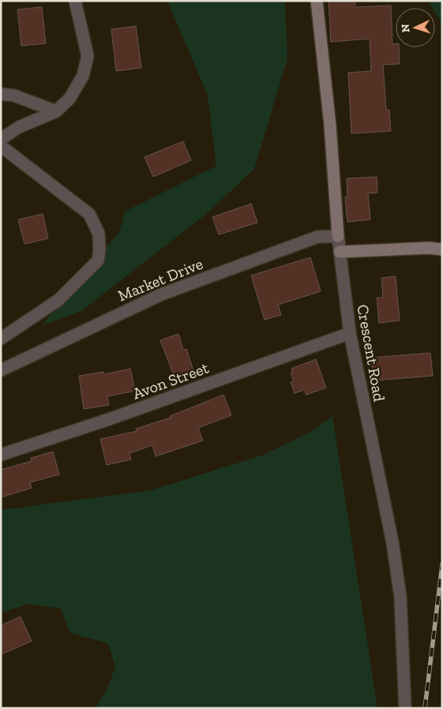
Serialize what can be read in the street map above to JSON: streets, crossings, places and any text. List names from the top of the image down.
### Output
{
  "streets": {
    "street": ["Market Drive", "Crescent Road", "Avon Street"]
  },
  "crossings": [
    ["Market Drive", "Crescent Road"],
    ["Crescent Road", "Avon Street"]
  ],
  "north": "left"
}
